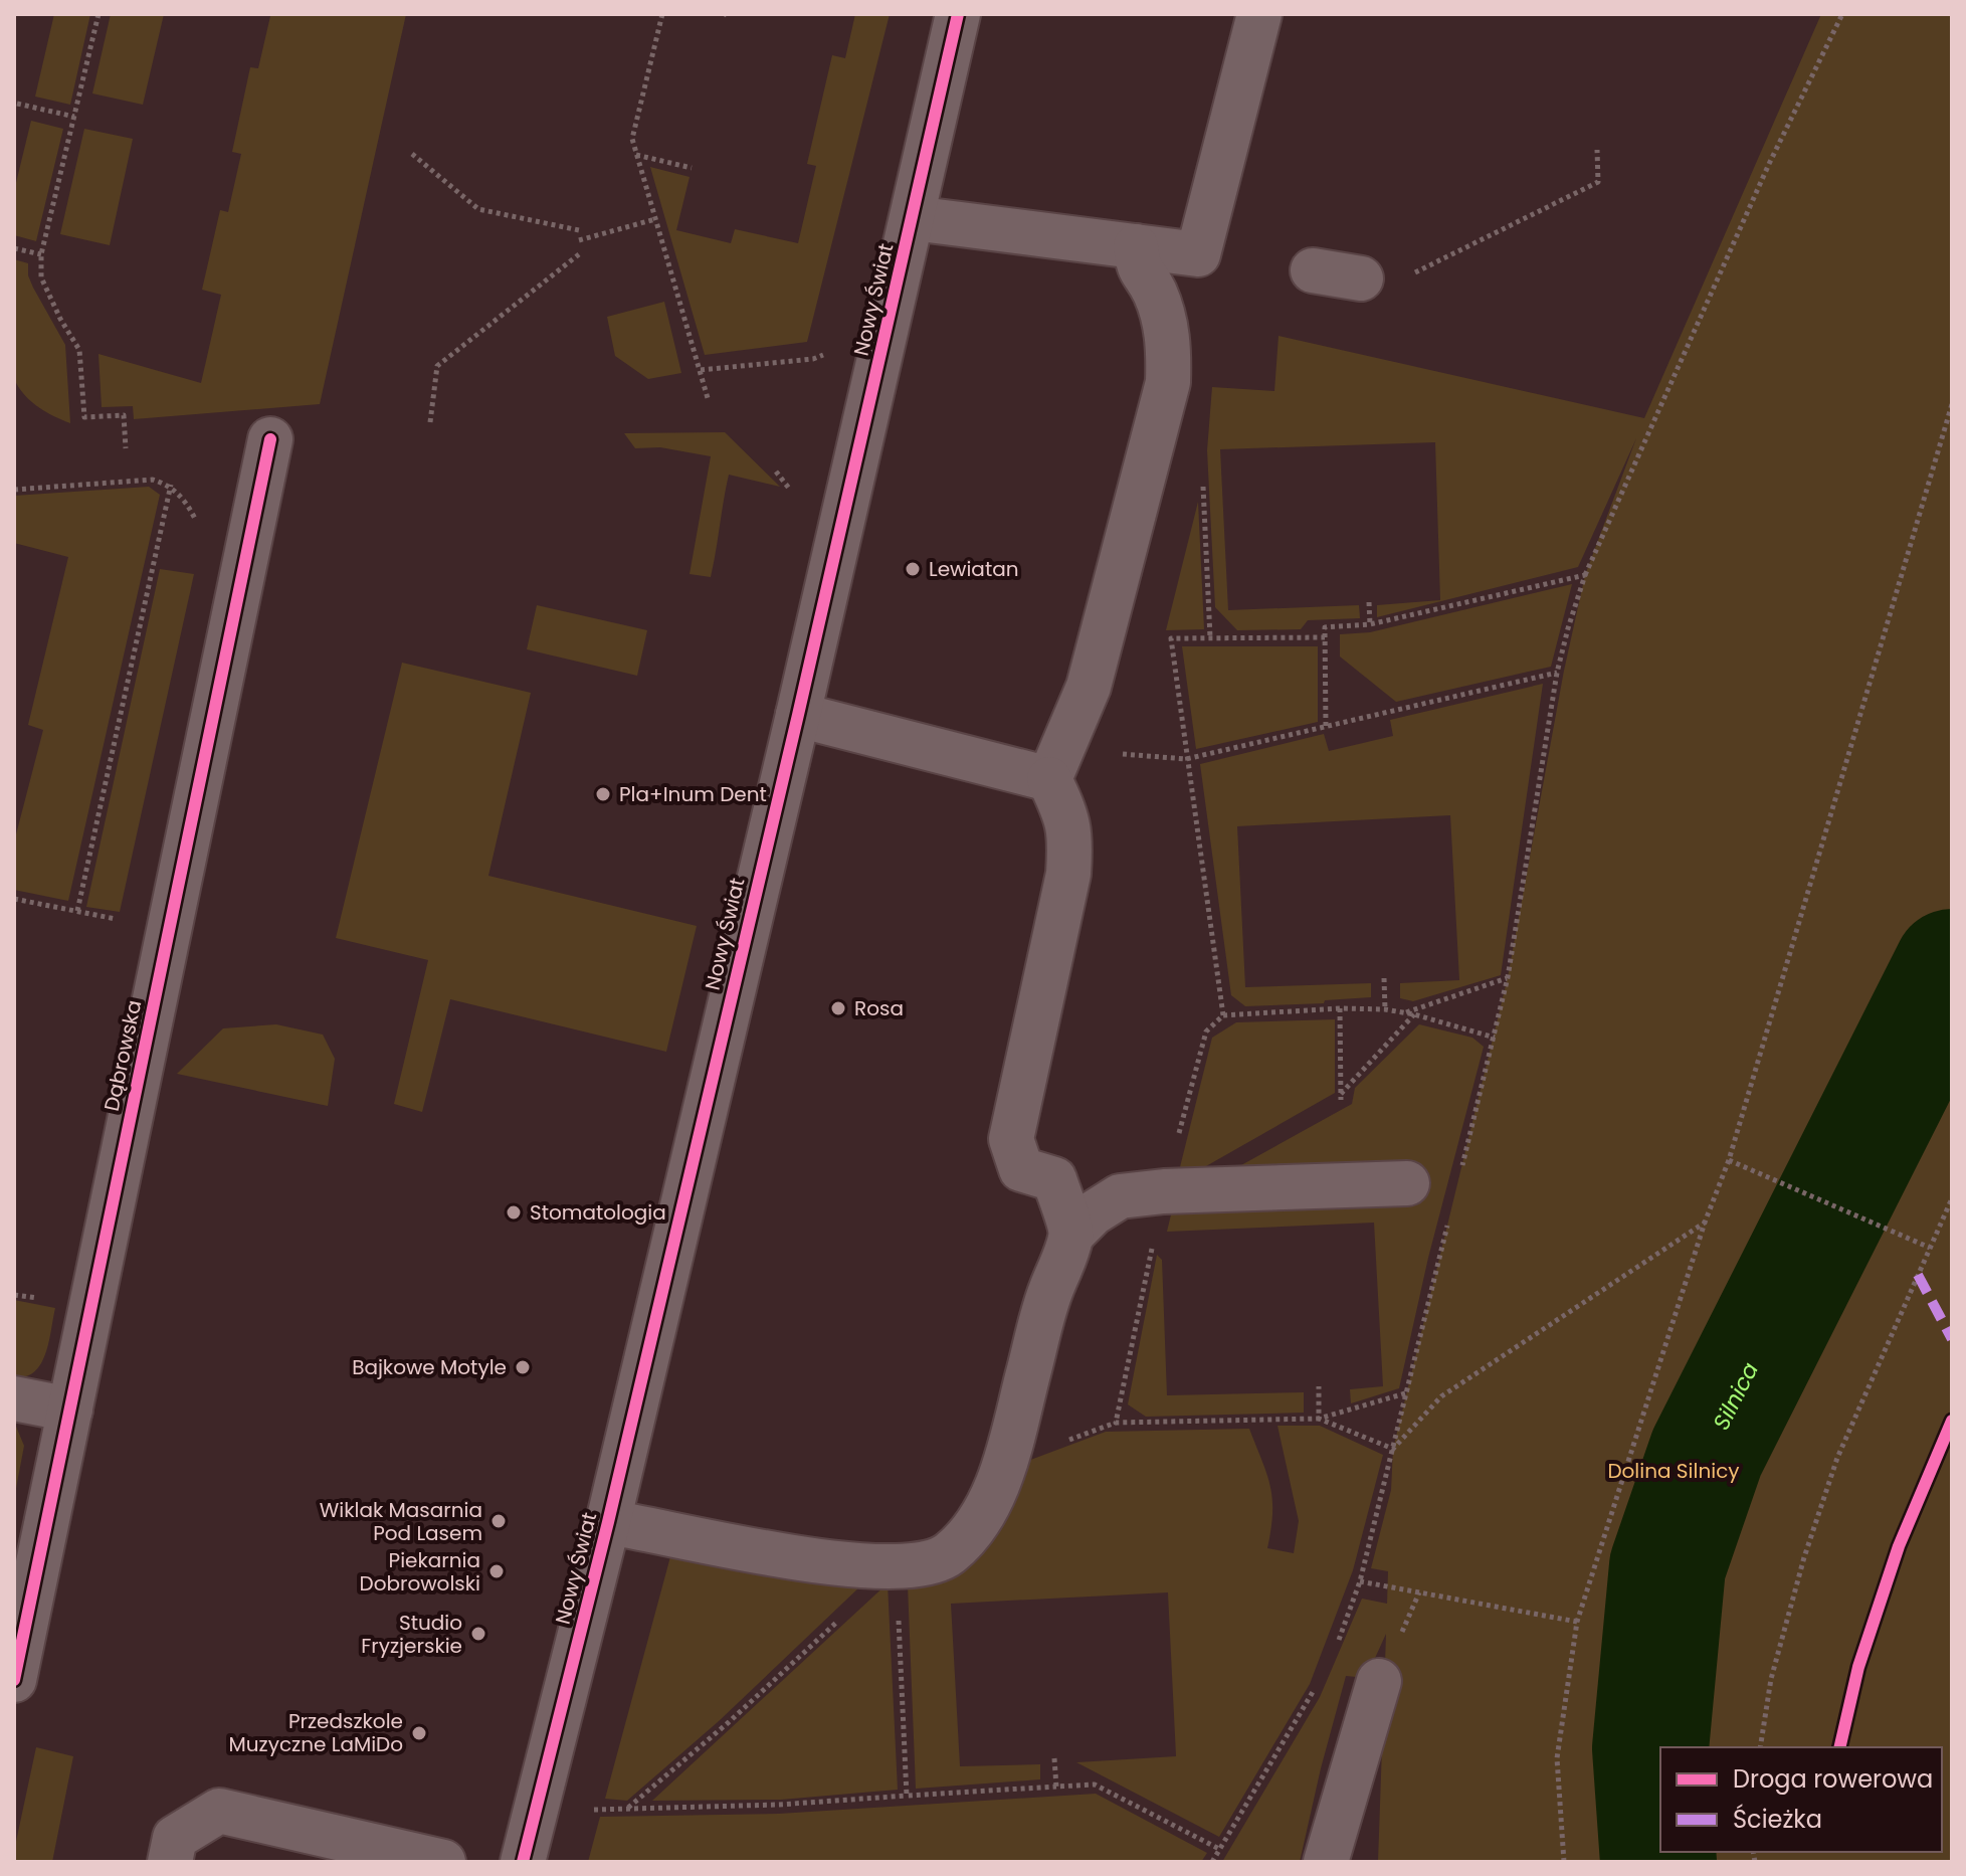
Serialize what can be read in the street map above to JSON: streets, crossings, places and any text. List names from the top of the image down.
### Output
{
  "streets": {
    "street": ["Nowy Świat", "Dąbrowska"]
  },
  "water": ["Silnica"],
  "parks": ["Dolina Silnicy"],
  "places": [
    "Lewiatan",
    "Pla+Inum Dent",
    "Rosa",
    "Stomatologia",
    "Bajkowe Motyle",
    "Wiklak Masarnia Pod Lasem",
    "Piekarnia Dobrowolski",
    "Studio Fryzjerskie",
    "Przedszkole Muzyczne LaMiDo"
  ],
  "legend": ["Droga rowerowa", "Ścieżka"]
}
